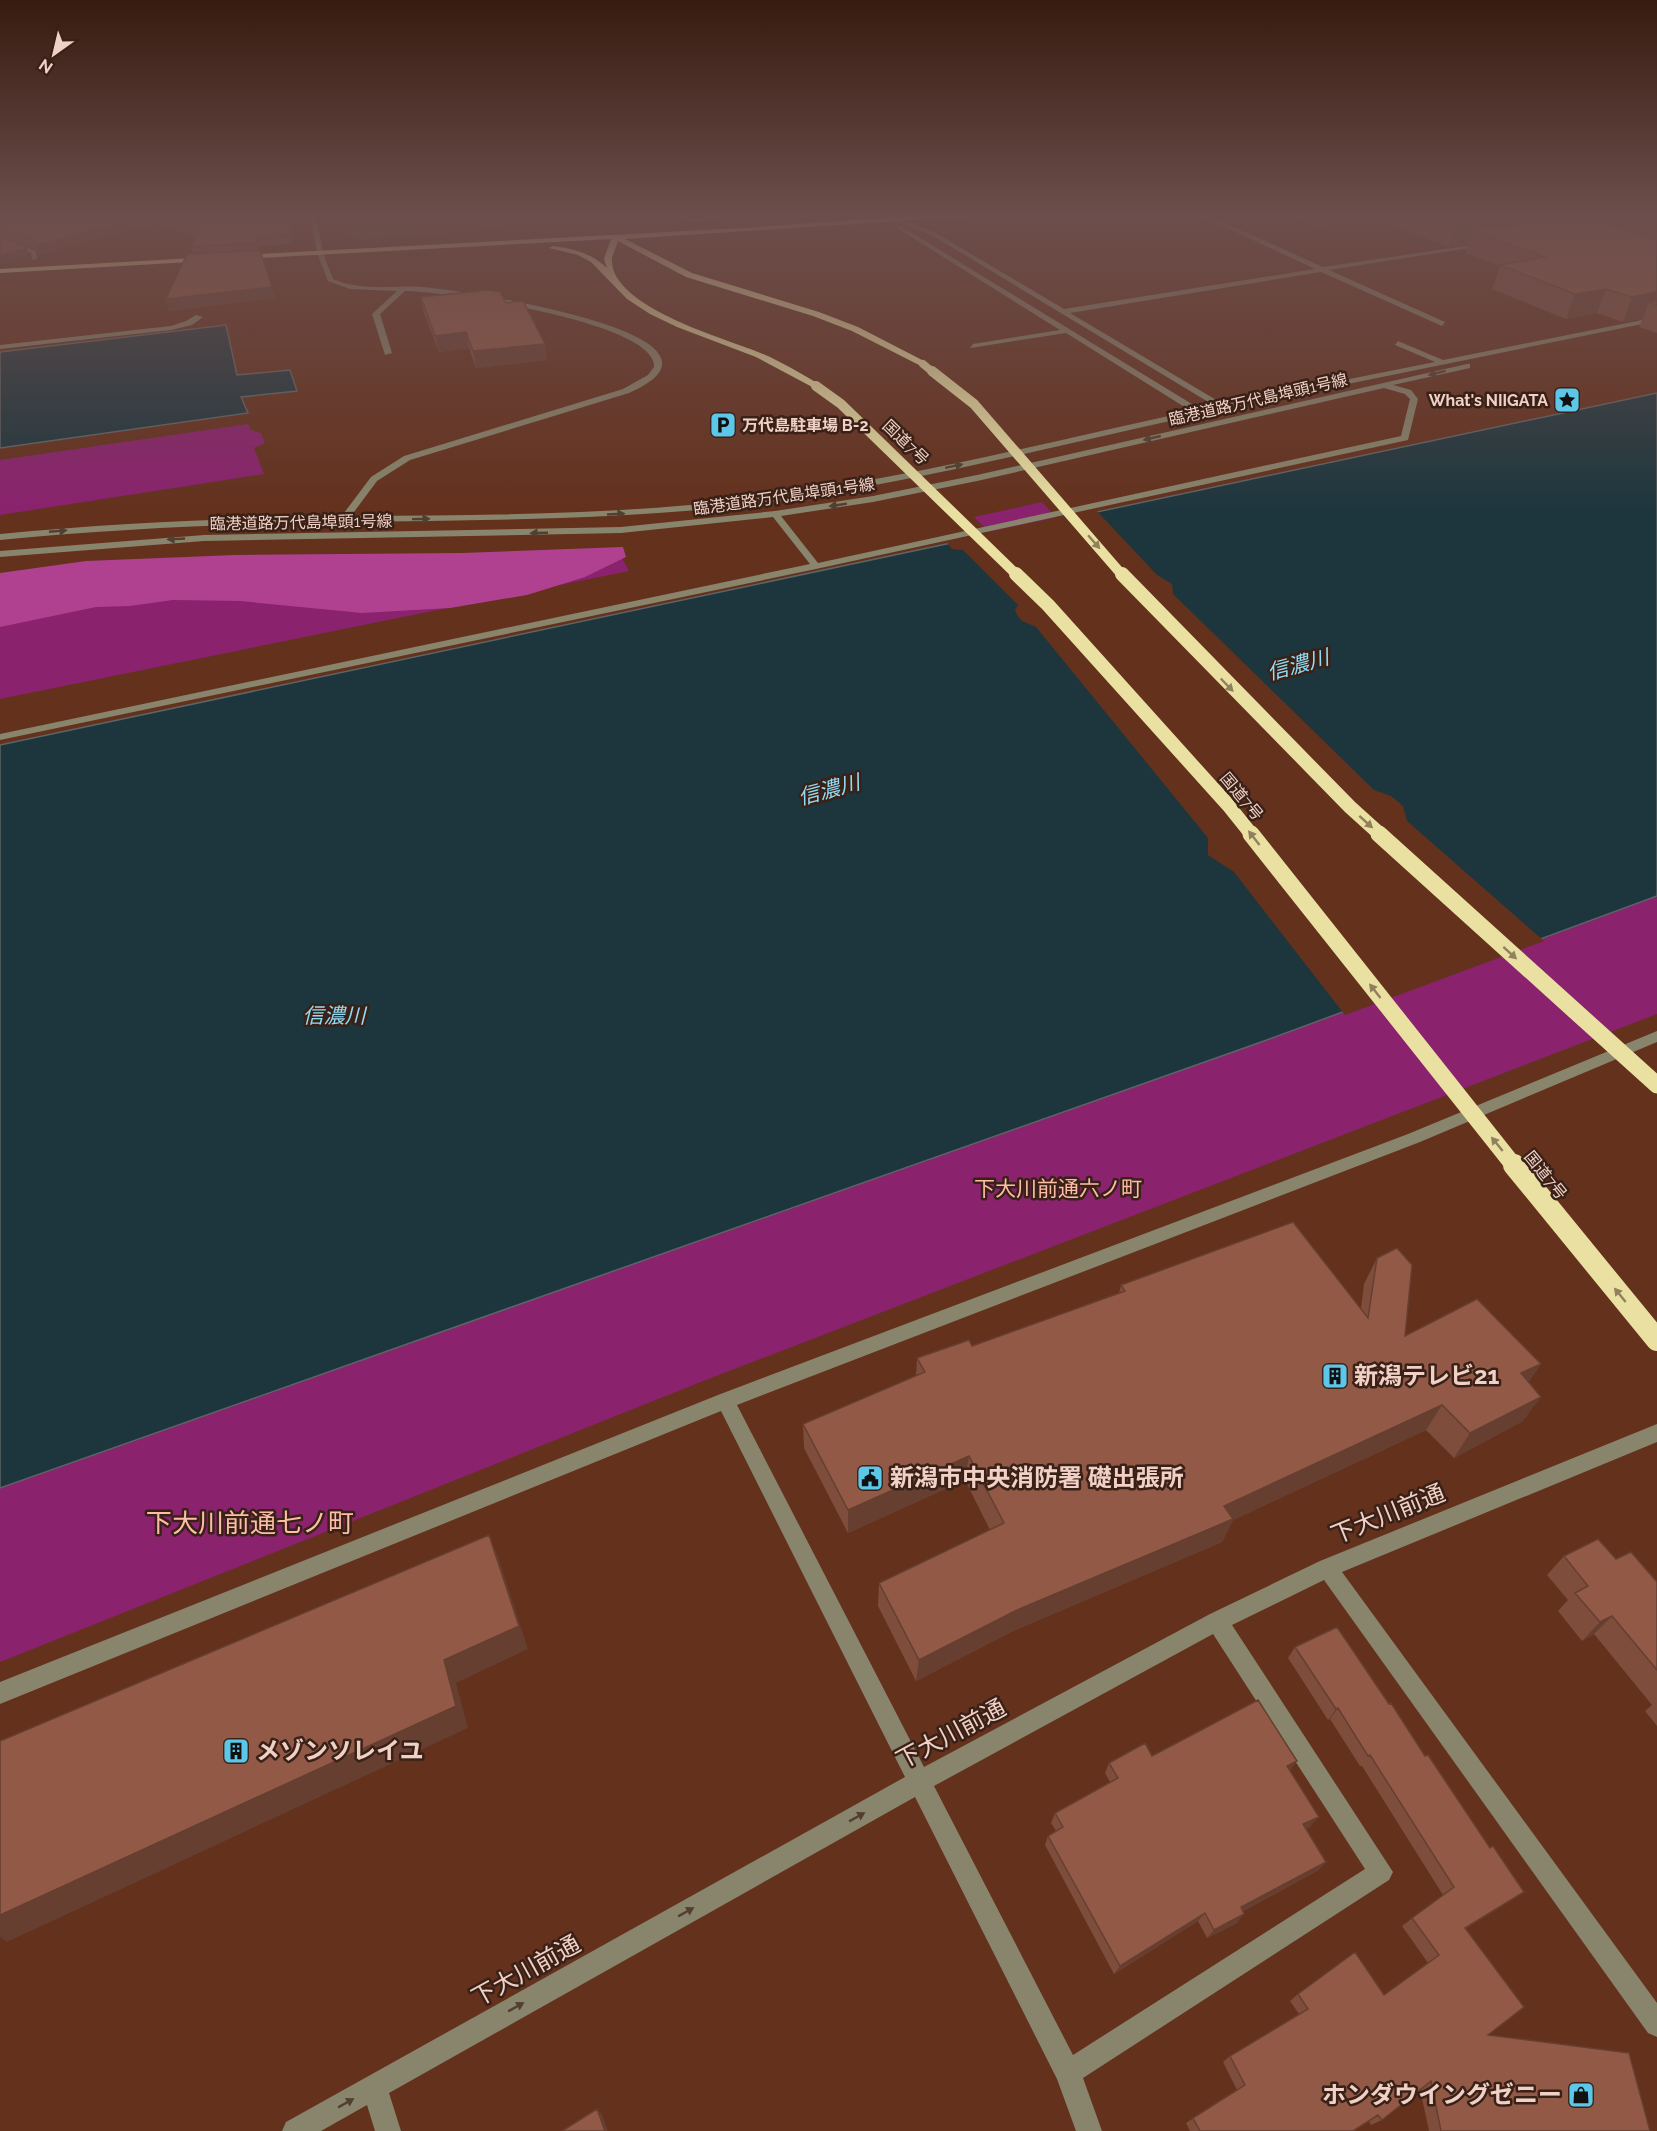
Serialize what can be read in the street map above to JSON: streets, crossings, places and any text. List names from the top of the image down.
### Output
{
  "streets": {
    "highway": ["国道7号"],
    "street": ["臨港道路万代島埠頭1号線", "下大川前通"]
  },
  "one_way": ["下大川前通"],
  "districts": ["下大川前通六ノ町", "下大川前通七ノ町"],
  "water": ["信濃川"],
  "places": {
    "place": ["What's NIIGATA"],
    "parking": ["万代島駐車場 B-2"],
    "building": ["新潟テレビ21", "メゾンソレイユ"],
    "public building": ["新潟市中央消防署 礎出張所"],
    "shop": ["ホンダウイングゼニー"]
  },
  "north": "bottom left"
}
